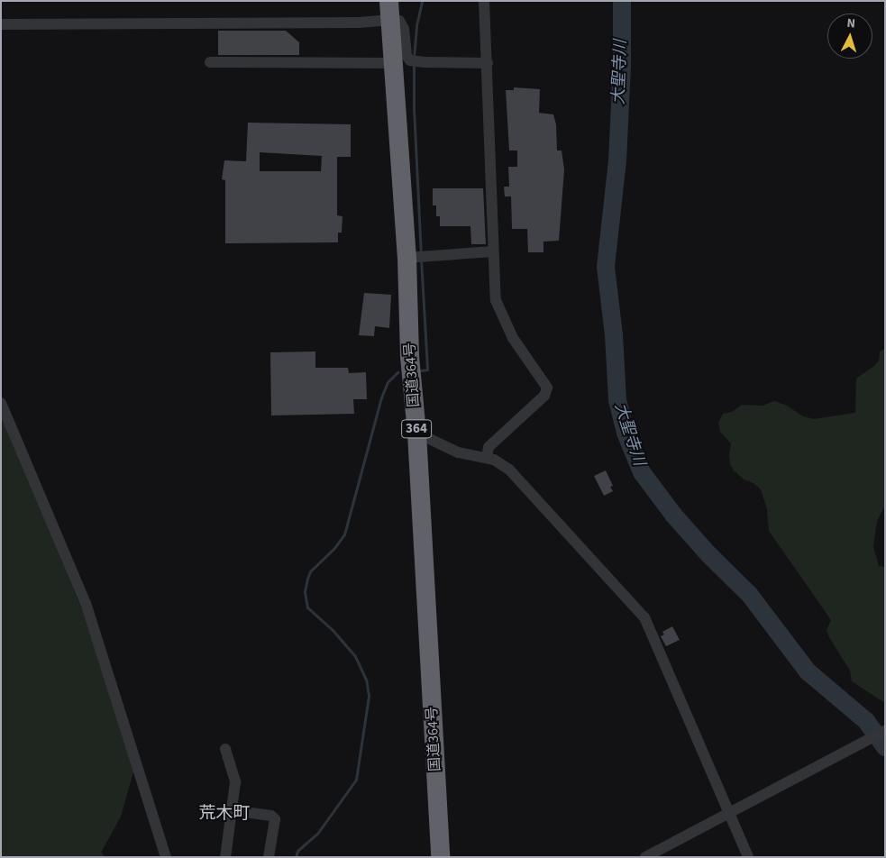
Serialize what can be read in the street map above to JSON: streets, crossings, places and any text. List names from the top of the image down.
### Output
{
  "streets": {
    "highway": ["国道364号", "364"]
  },
  "districts": ["荒木町"],
  "water": ["大聖寺川"],
  "north": "top"
}
